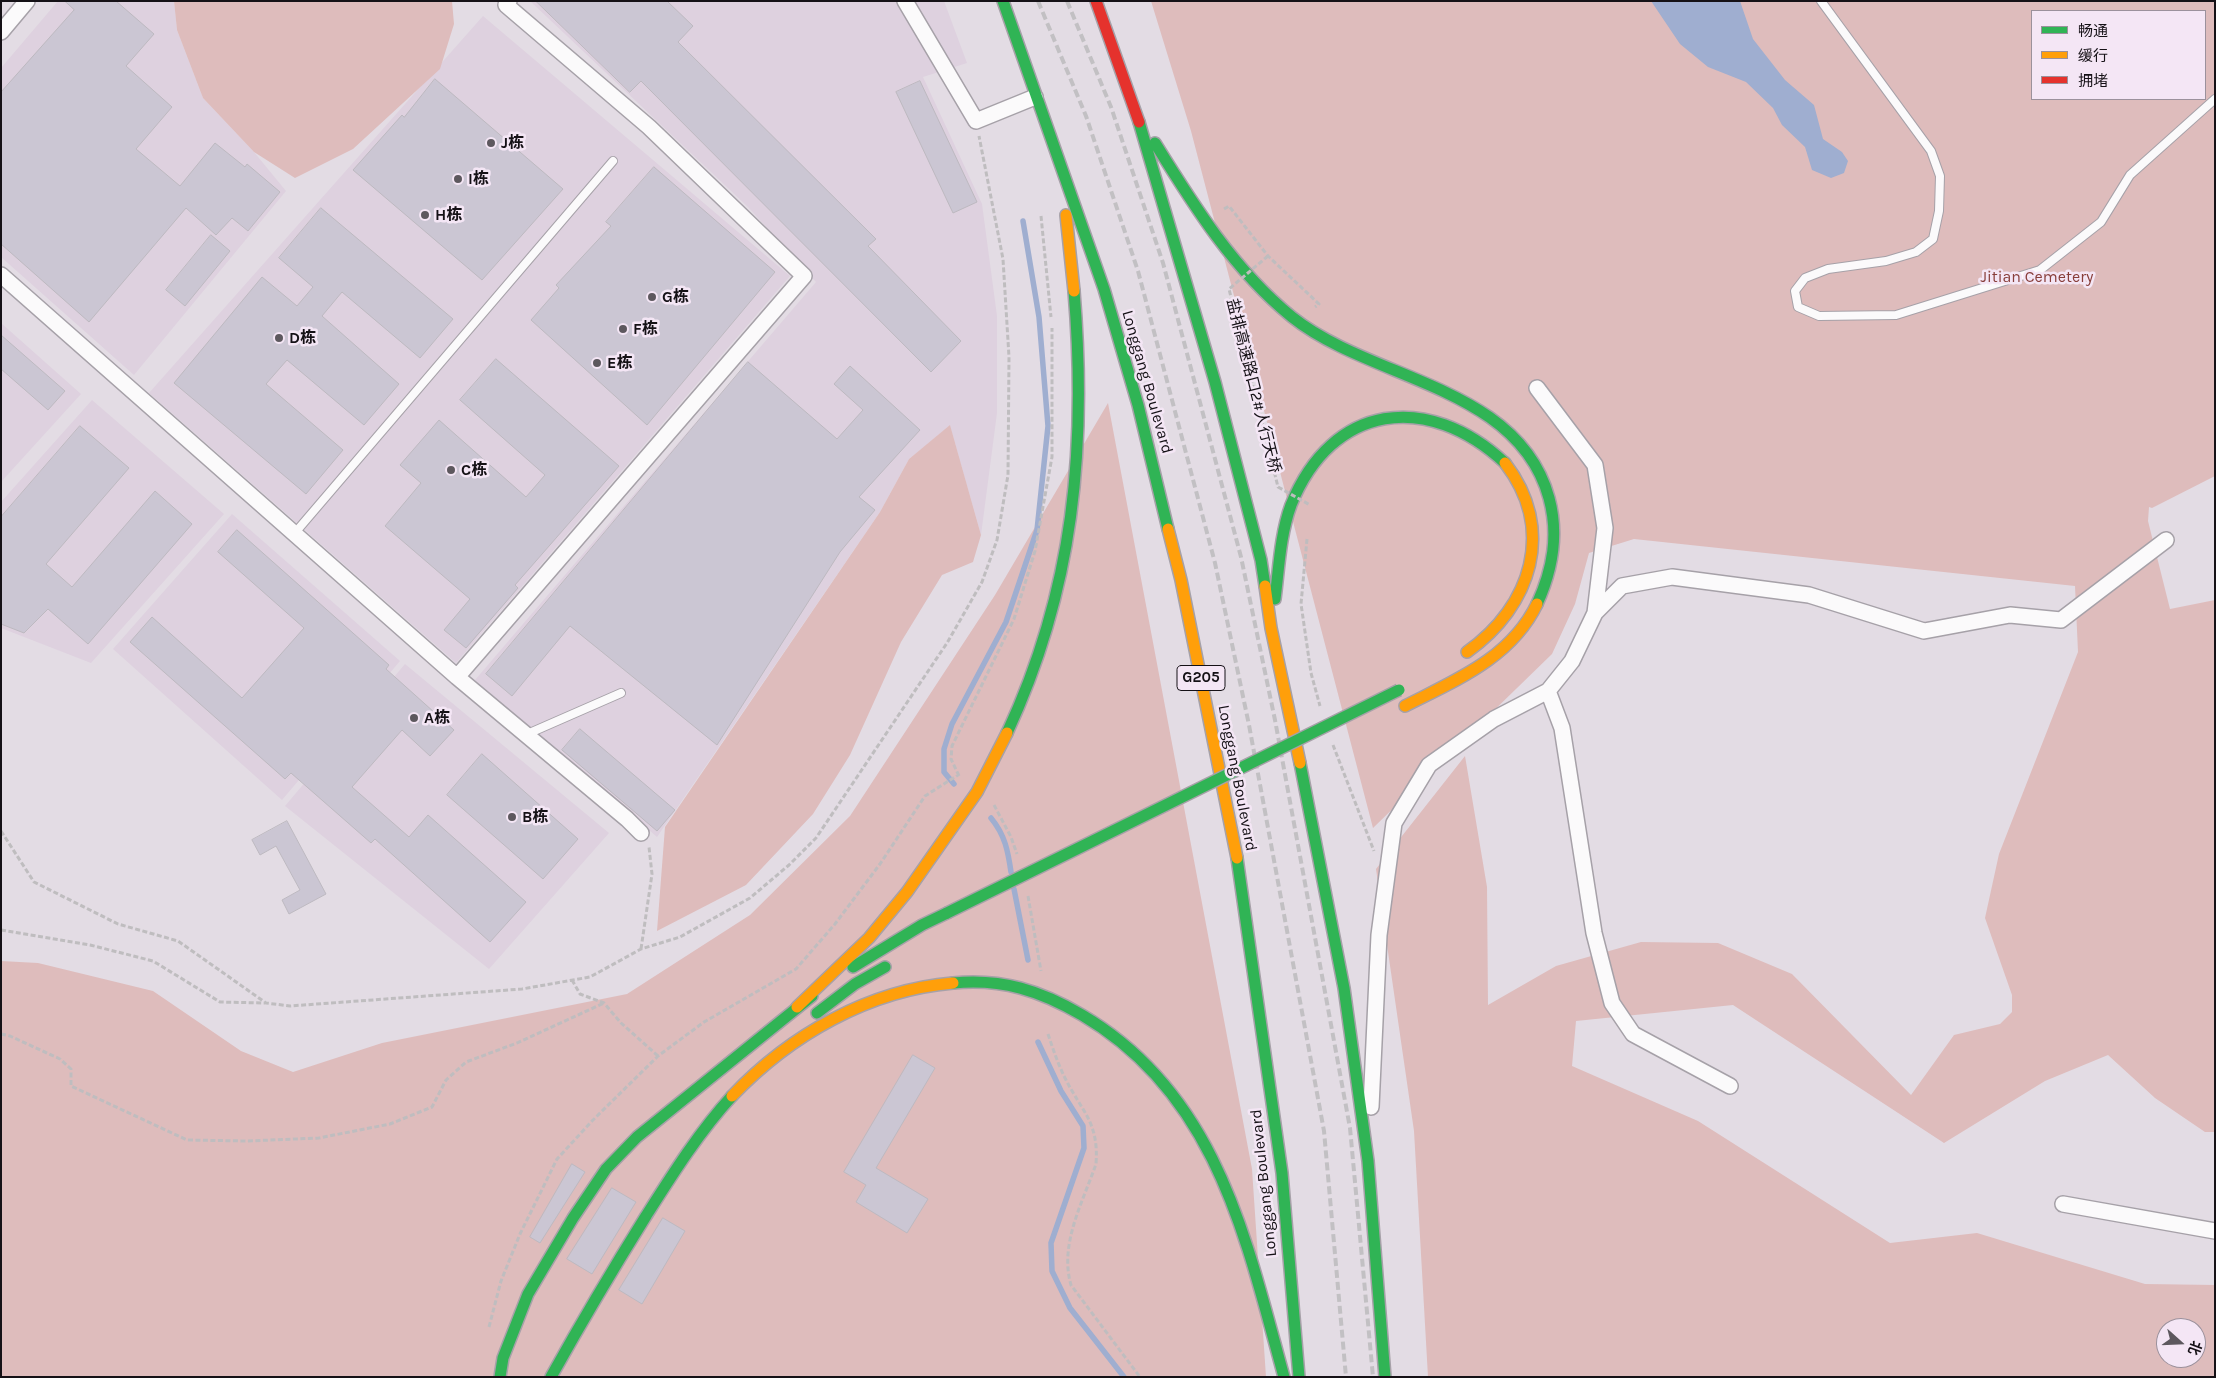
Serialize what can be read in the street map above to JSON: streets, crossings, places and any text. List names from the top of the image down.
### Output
{
  "streets": {
    "highway": ["Longgang Boulevard", "G205"],
    "path": ["盐排高速路口2#人行天桥"]
  },
  "parks": ["Jitian Cemetery"],
  "places": [
    "J栋",
    "I栋",
    "H栋",
    "G栋",
    "F栋",
    "D栋",
    "E栋",
    "C栋",
    "A栋",
    "B栋"
  ],
  "legend": ["畅通", "缓行", "拥堵"],
  "north": "right"
}
